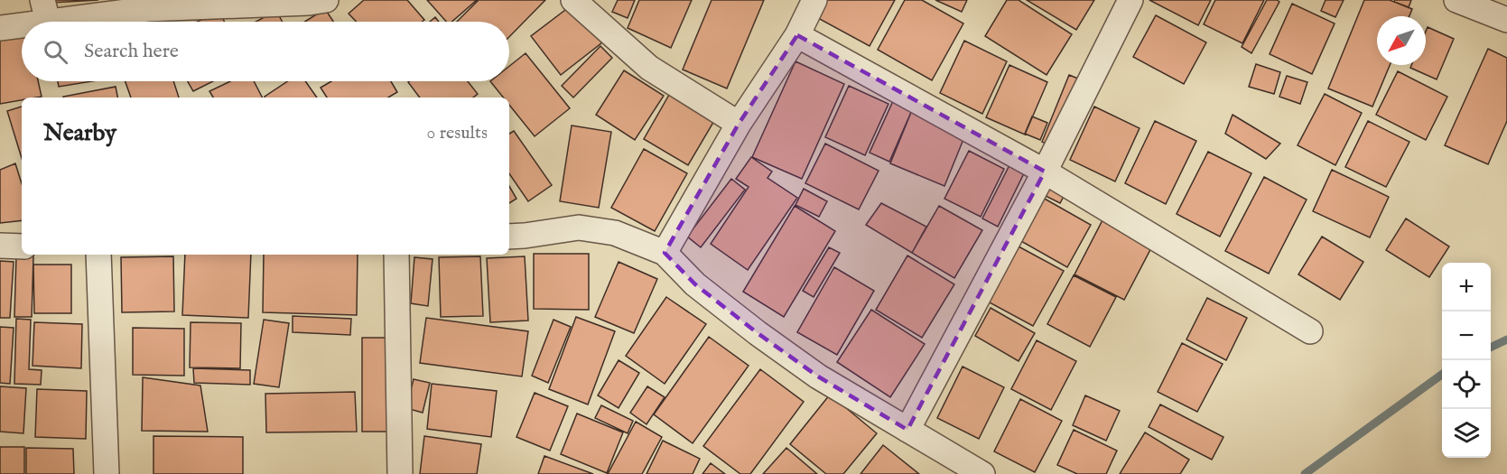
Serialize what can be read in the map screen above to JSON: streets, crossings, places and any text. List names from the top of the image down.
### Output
{
  "north": "bottom left",
  "page": {
    "search": "Search here",
    "heading": ["Nearby", "0 results"],
    "map_buttons": ["+", "−"]
  }
}
